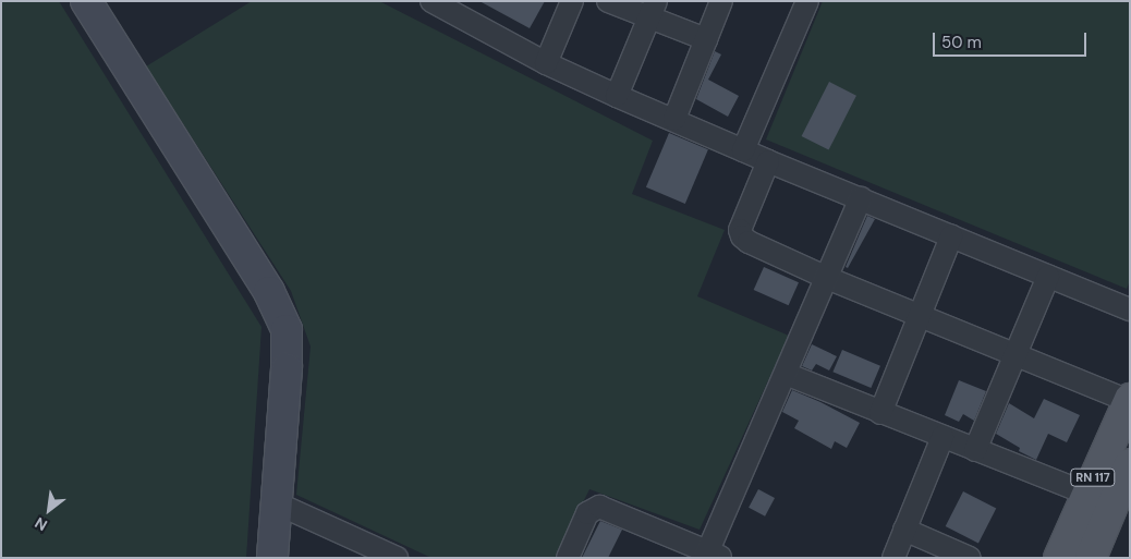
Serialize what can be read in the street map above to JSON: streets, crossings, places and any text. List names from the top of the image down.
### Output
{
  "streets": {
    "main road": ["RN 117"]
  },
  "scale_bar": "50 m",
  "north": "bottom left"
}
